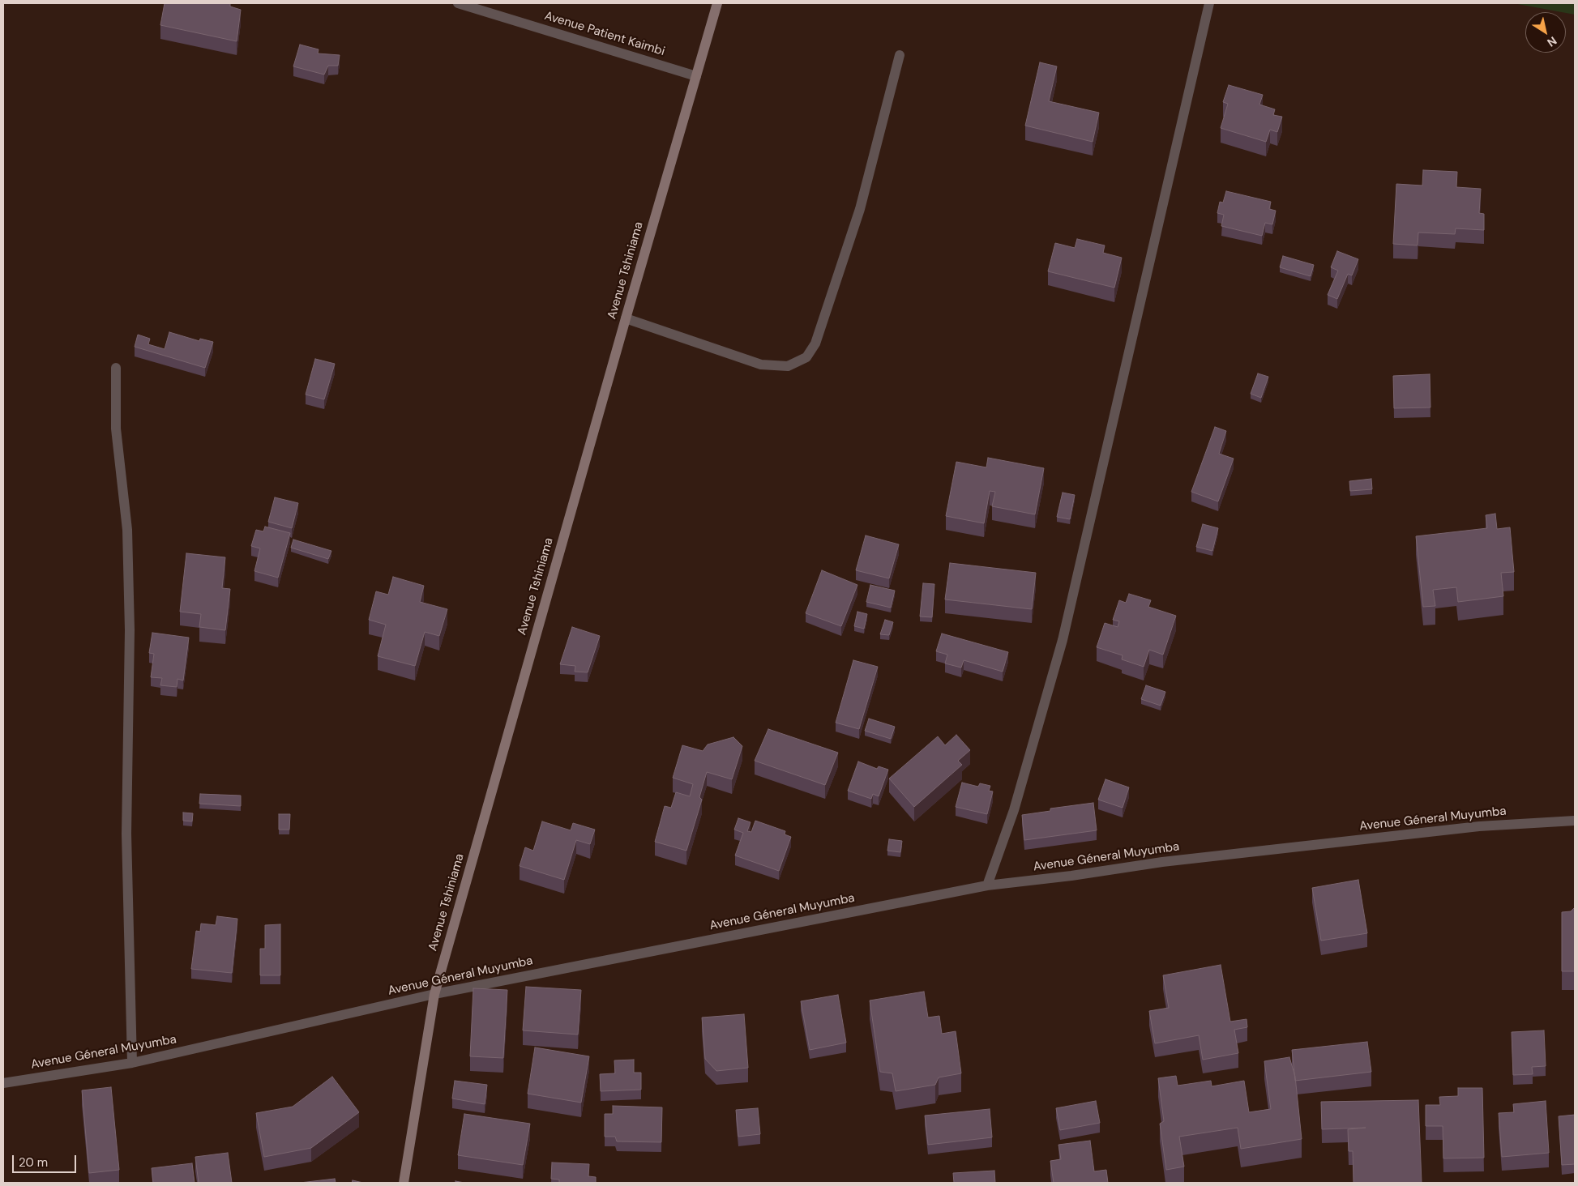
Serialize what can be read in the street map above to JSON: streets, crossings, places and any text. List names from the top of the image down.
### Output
{
  "streets": {
    "street": ["Avenue Patient Kaimbi", "Avenue Tshiniama", "Avenue Géneral Muyumba"]
  },
  "crossings": [
    ["Avenue Patient Kaimbi", "Avenue Tshiniama"],
    ["Avenue Tshiniama", "Avenue Géneral Muyumba"]
  ],
  "scale_bar": "20 m",
  "north": "bottom right"
}
